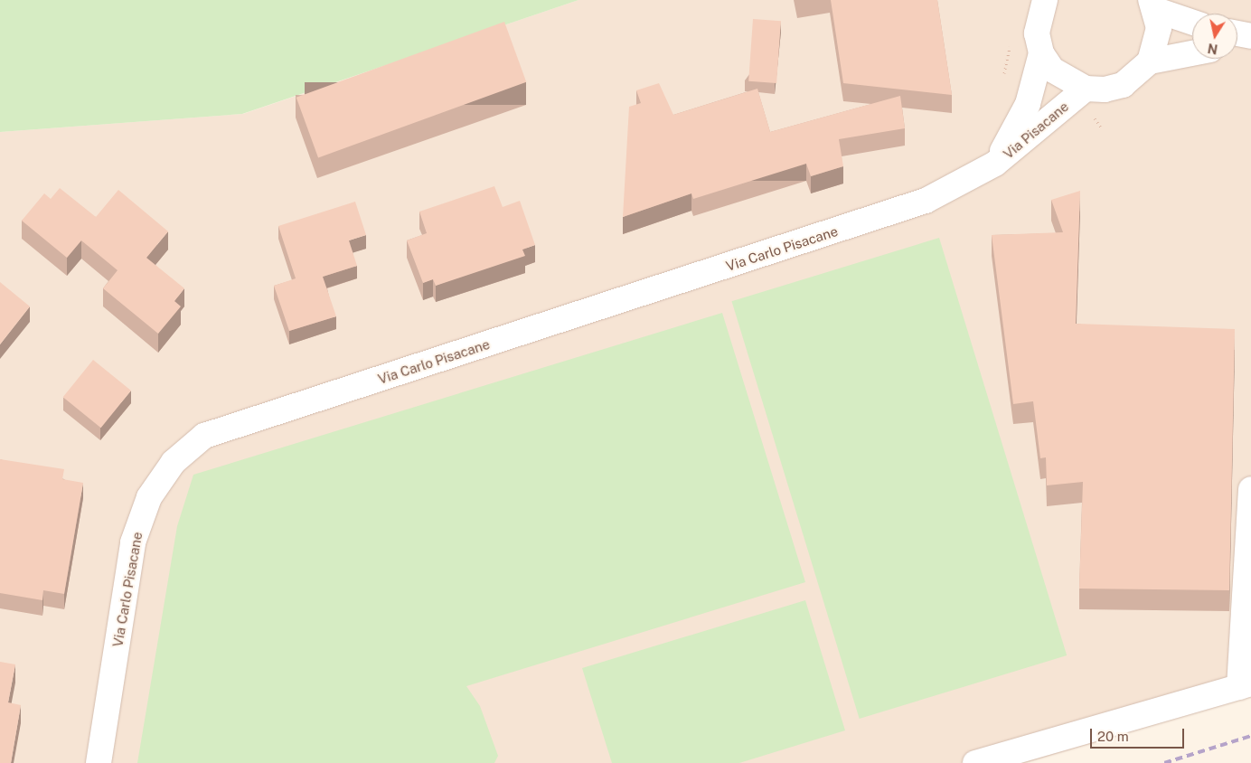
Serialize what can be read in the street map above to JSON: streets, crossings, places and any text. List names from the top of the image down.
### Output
{
  "streets": {
    "street": ["Via Pisacane", "Via Carlo Pisacane"]
  },
  "crossings": [
    ["Via Pisacane", "Via Carlo Pisacane"]
  ],
  "scale_bar": "20 m",
  "north": "bottom"
}
